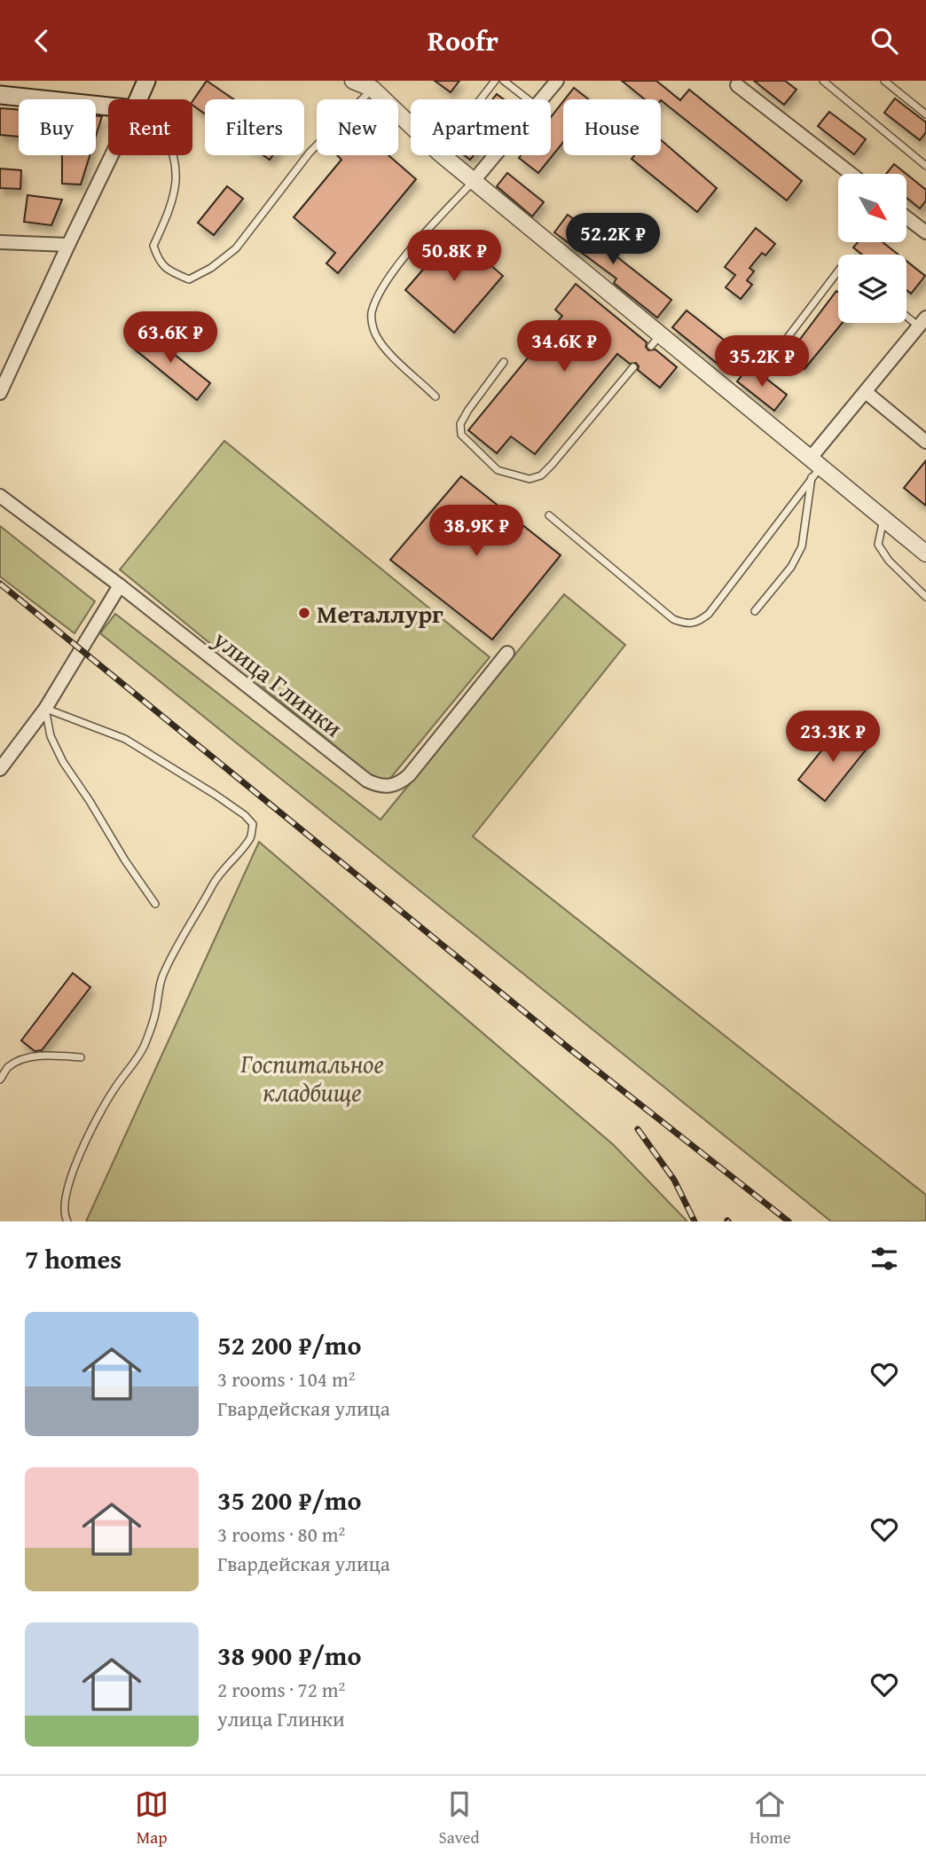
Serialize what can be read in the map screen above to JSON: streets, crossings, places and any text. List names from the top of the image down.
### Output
{
  "streets": {
    "street": ["улица Глинки"]
  },
  "parks": ["Госпитальное кладбище"],
  "places": ["Металлург"],
  "north": "bottom right",
  "page": {
    "header": "Roofr",
    "chip": [
      "Buy",
      "Rent",
      "Filters",
      "New",
      "Apartment",
      "House"
    ],
    "price": [
      "52.2K ₽",
      "50.8K ₽",
      "63.6K ₽",
      "34.6K ₽",
      "35.2K ₽",
      "38.9K ₽",
      "23.3K ₽"
    ],
    "heading": "7 homes",
    "list": [
      {
        "name": "52 200 ₽/mo",
        "note": "3 rooms · 104 m² · Гвардейская улица"
      },
      {
        "name": "35 200 ₽/mo",
        "note": "3 rooms · 80 m² · Гвардейская улица"
      },
      {
        "name": "38 900 ₽/mo",
        "note": "2 rooms · 72 m² · улица Глинки"
      }
    ],
    "tabs": ["Map", "Saved", "Home"]
  }
}
